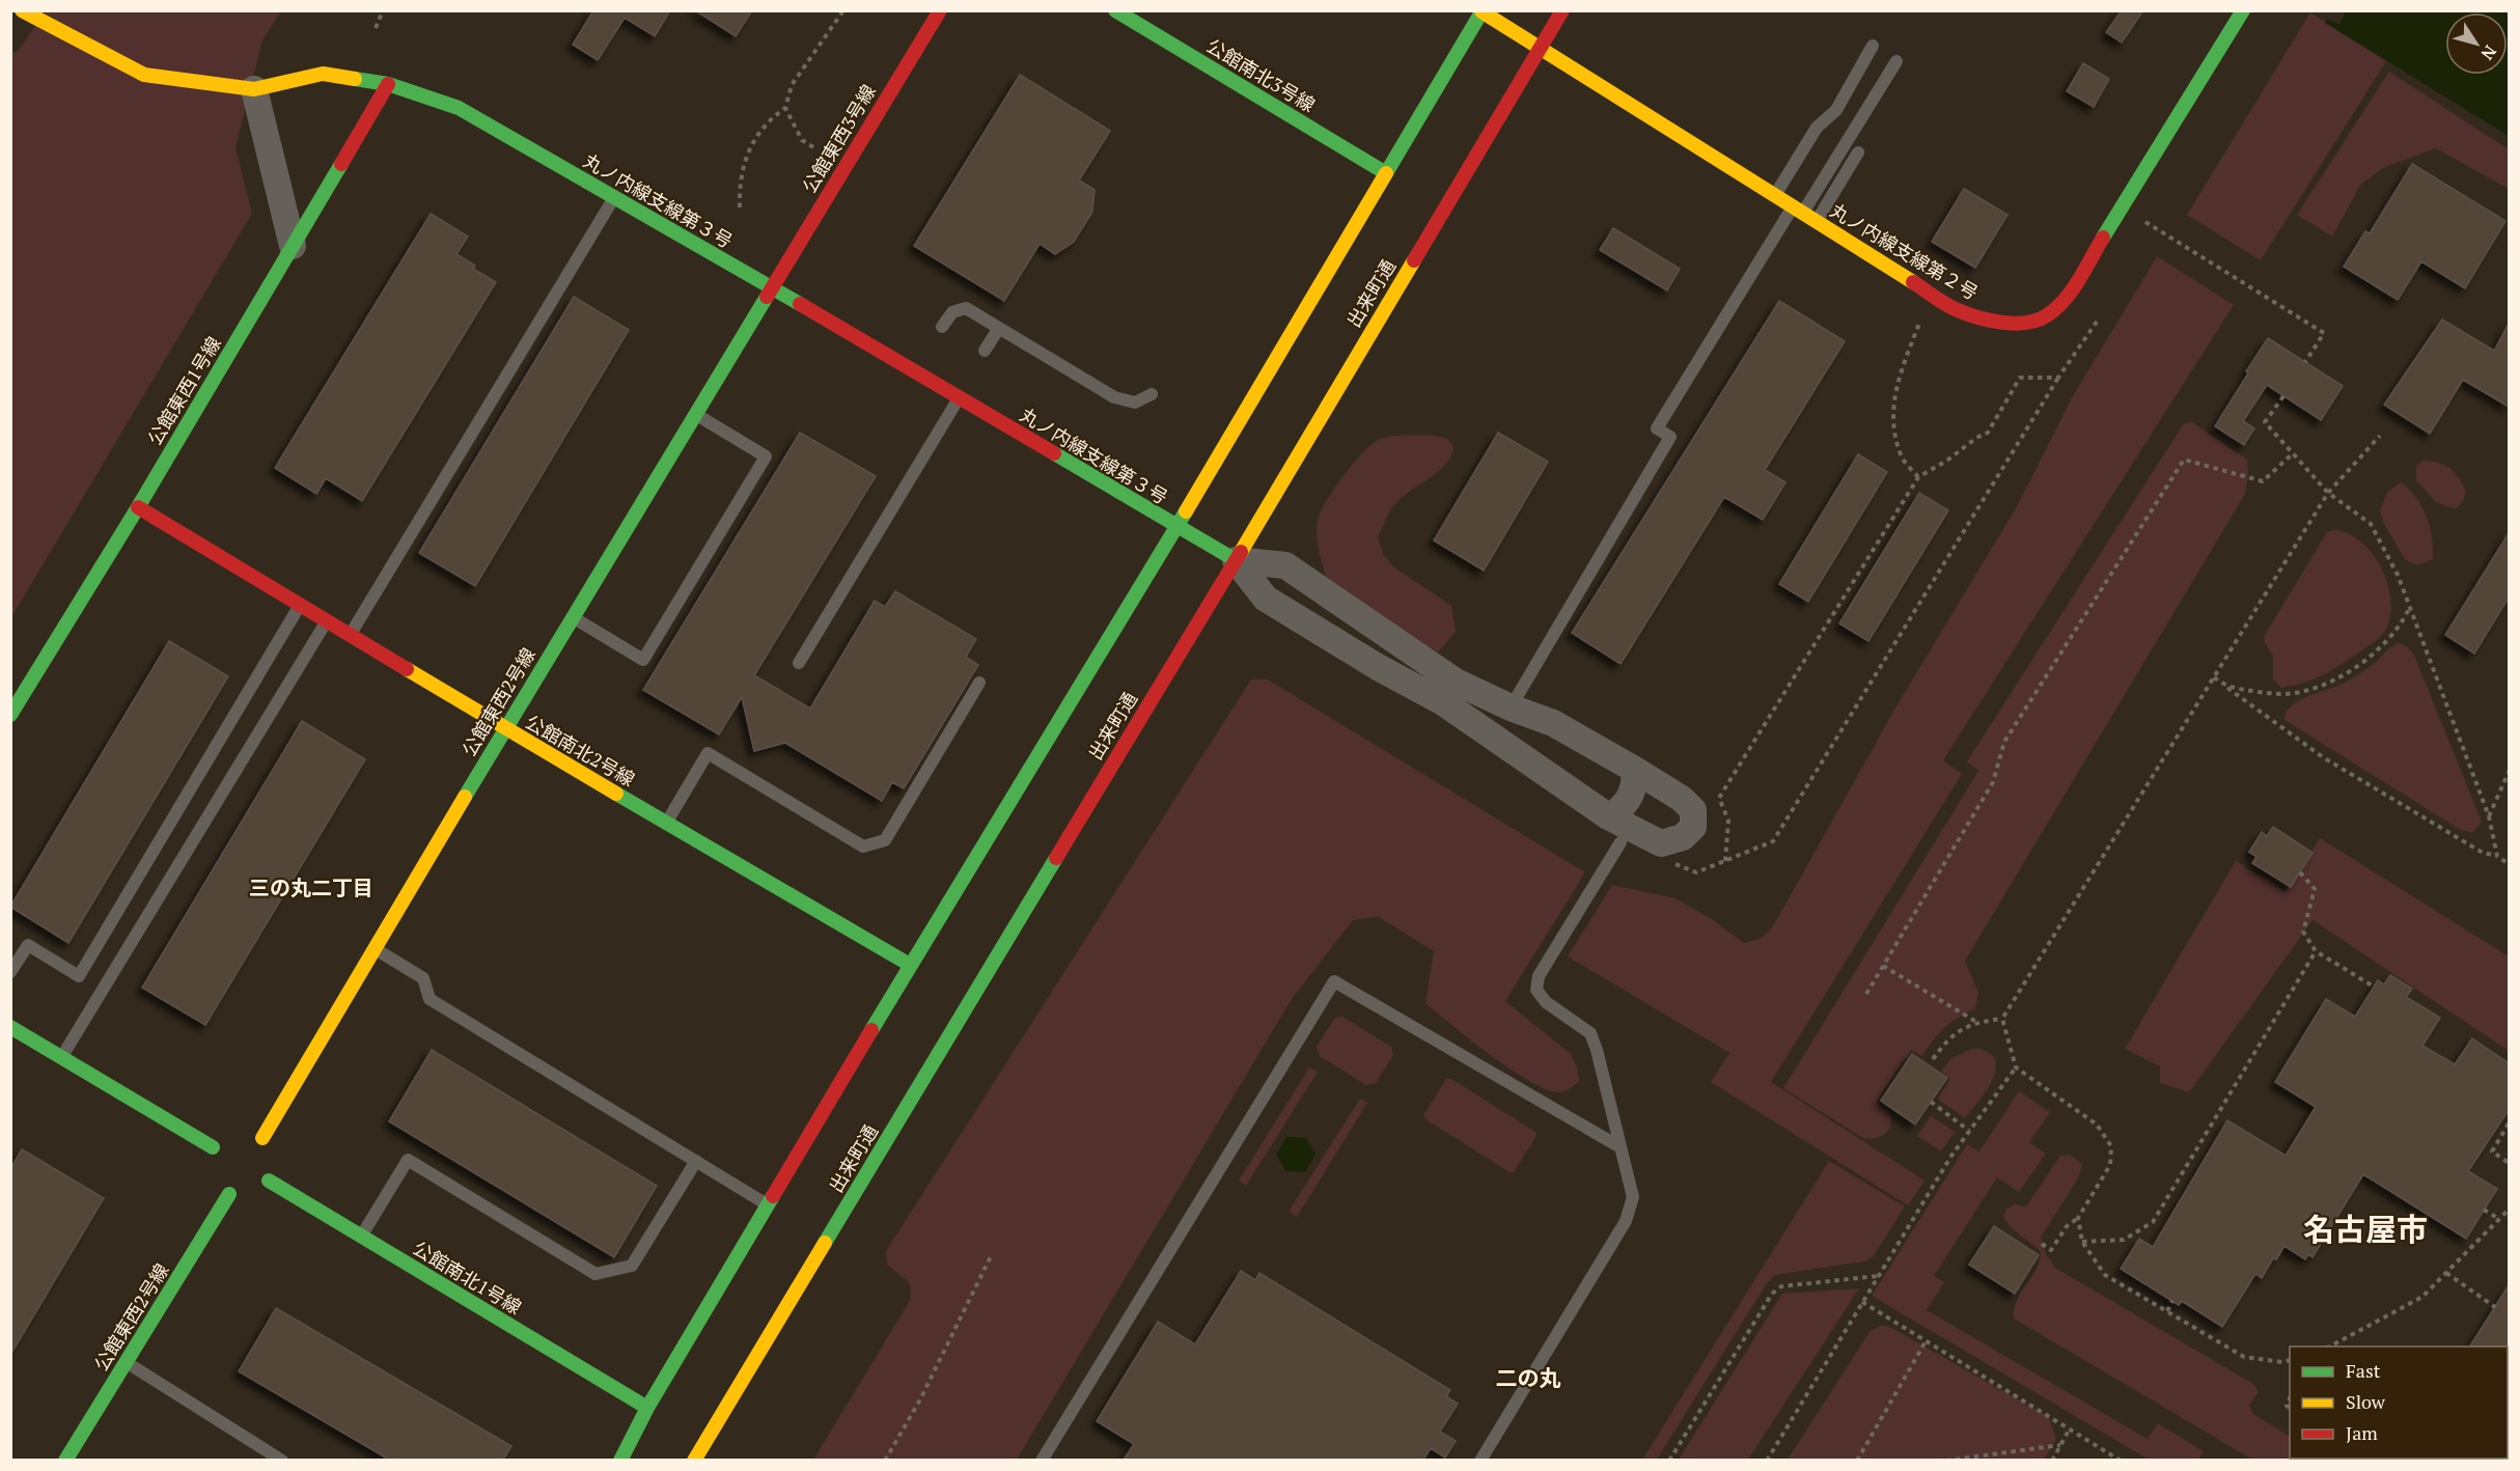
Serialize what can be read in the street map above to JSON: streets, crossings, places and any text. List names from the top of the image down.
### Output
{
  "streets": {
    "street": [
      "公館南北3号線",
      "公館東西3号線",
      "丸ノ内線支線第３号",
      "丸ノ内線支線第２号",
      "出来町通",
      "公館東西1号線",
      "公館東西2号線",
      "公館南北2号線",
      "公館南北1号線"
    ]
  },
  "crossings": [
    ["公館東西3号線", "丸ノ内線支線第３号"],
    ["公館東西3号線", "公館東西2号線"],
    ["丸ノ内線支線第３号", "出来町通"],
    ["丸ノ内線支線第３号", "公館東西1号線"],
    ["丸ノ内線支線第３号", "公館東西2号線"],
    ["丸ノ内線支線第２号", "出来町通"],
    ["公館東西1号線", "公館南北2号線"],
    ["公館東西2号線", "公館南北2号線"],
    ["公館東西2号線", "公館南北1号線"]
  ],
  "districts": ["三の丸二丁目", "名古屋市", "二の丸"],
  "legend": ["Fast", "Slow", "Jam"],
  "north": "bottom right"
}
